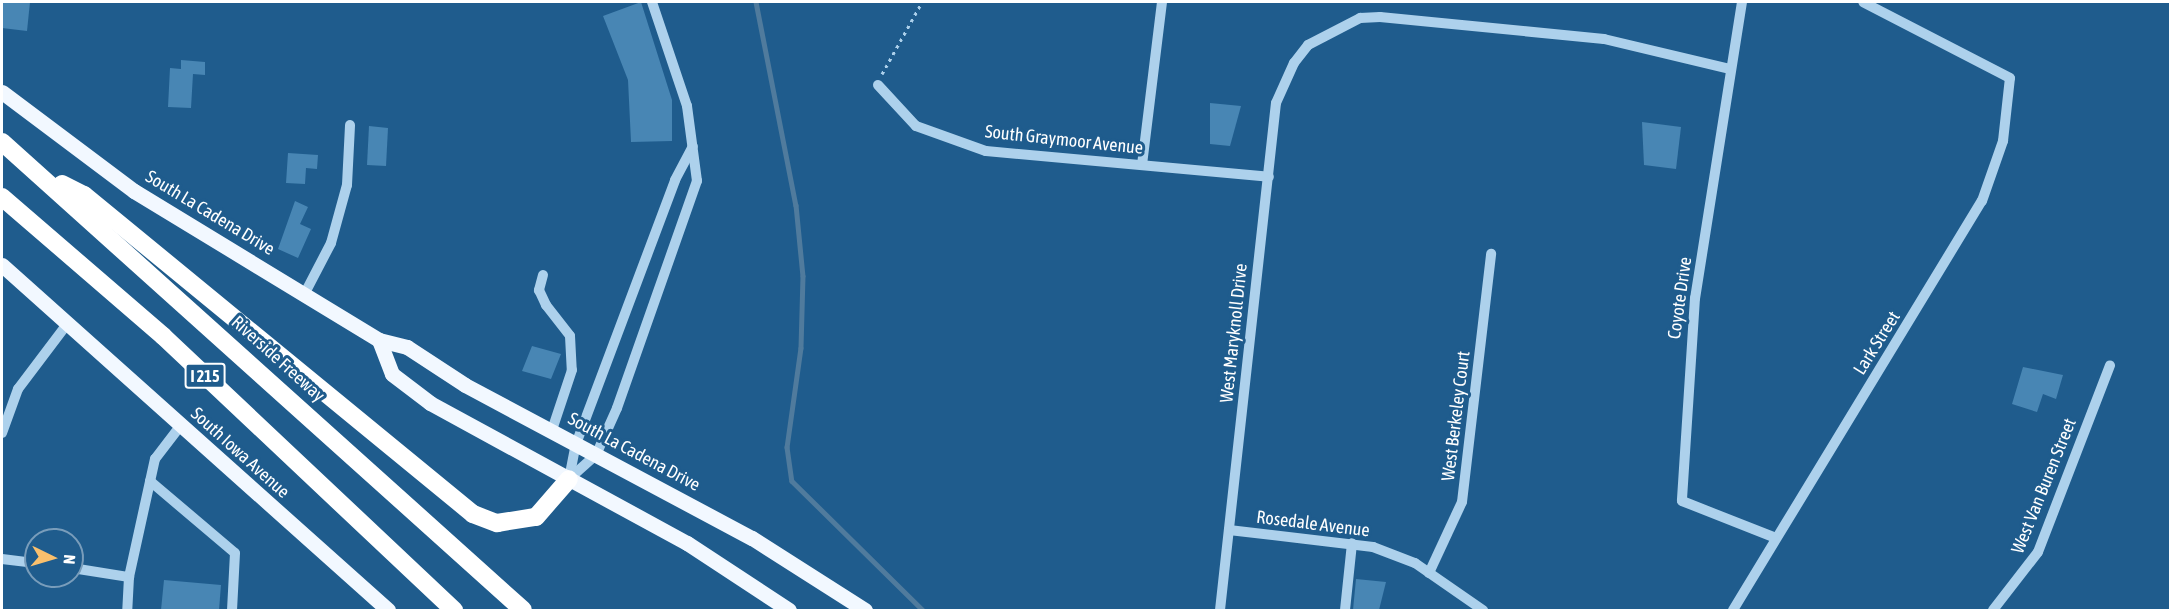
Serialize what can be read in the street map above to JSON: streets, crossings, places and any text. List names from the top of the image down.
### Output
{
  "streets": {
    "highway": ["Riverside Freeway", "I 215"],
    "main road": ["South La Cadena Drive", "South Iowa Avenue"],
    "street": [
      "South Graymoor Avenue",
      "Coyote Drive",
      "West Maryknoll Drive",
      "Lark Street",
      "West Berkeley Court",
      "West Van Buren Street",
      "Rosedale Avenue"
    ]
  },
  "crossings": [
    ["South Graymoor Avenue", "West Maryknoll Drive"],
    ["Coyote Drive", "West Maryknoll Drive"],
    ["Coyote Drive", "Lark Street"],
    ["West Maryknoll Drive", "Rosedale Avenue"],
    ["West Berkeley Court", "Rosedale Avenue"]
  ],
  "north": "right"
}
